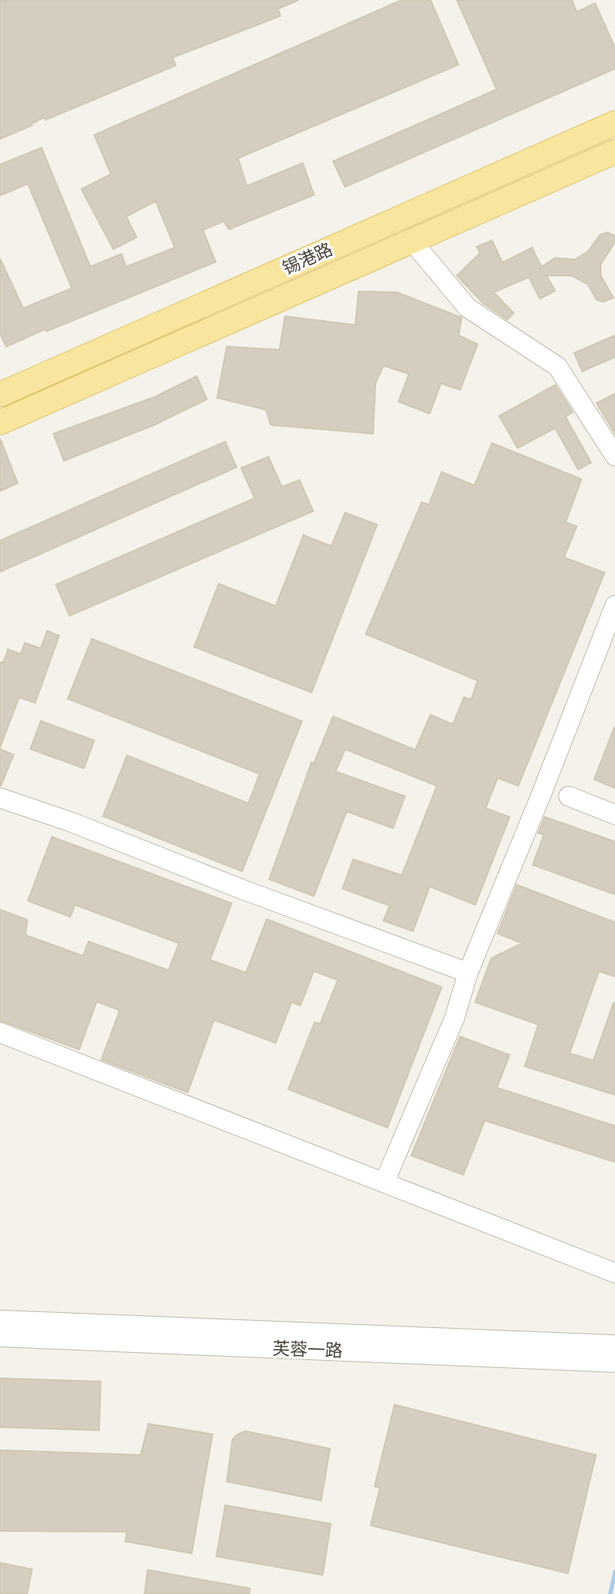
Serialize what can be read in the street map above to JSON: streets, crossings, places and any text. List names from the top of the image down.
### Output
{
  "streets": {
    "main road": ["锡港路"],
    "street": ["芙蓉一路"]
  }
}
